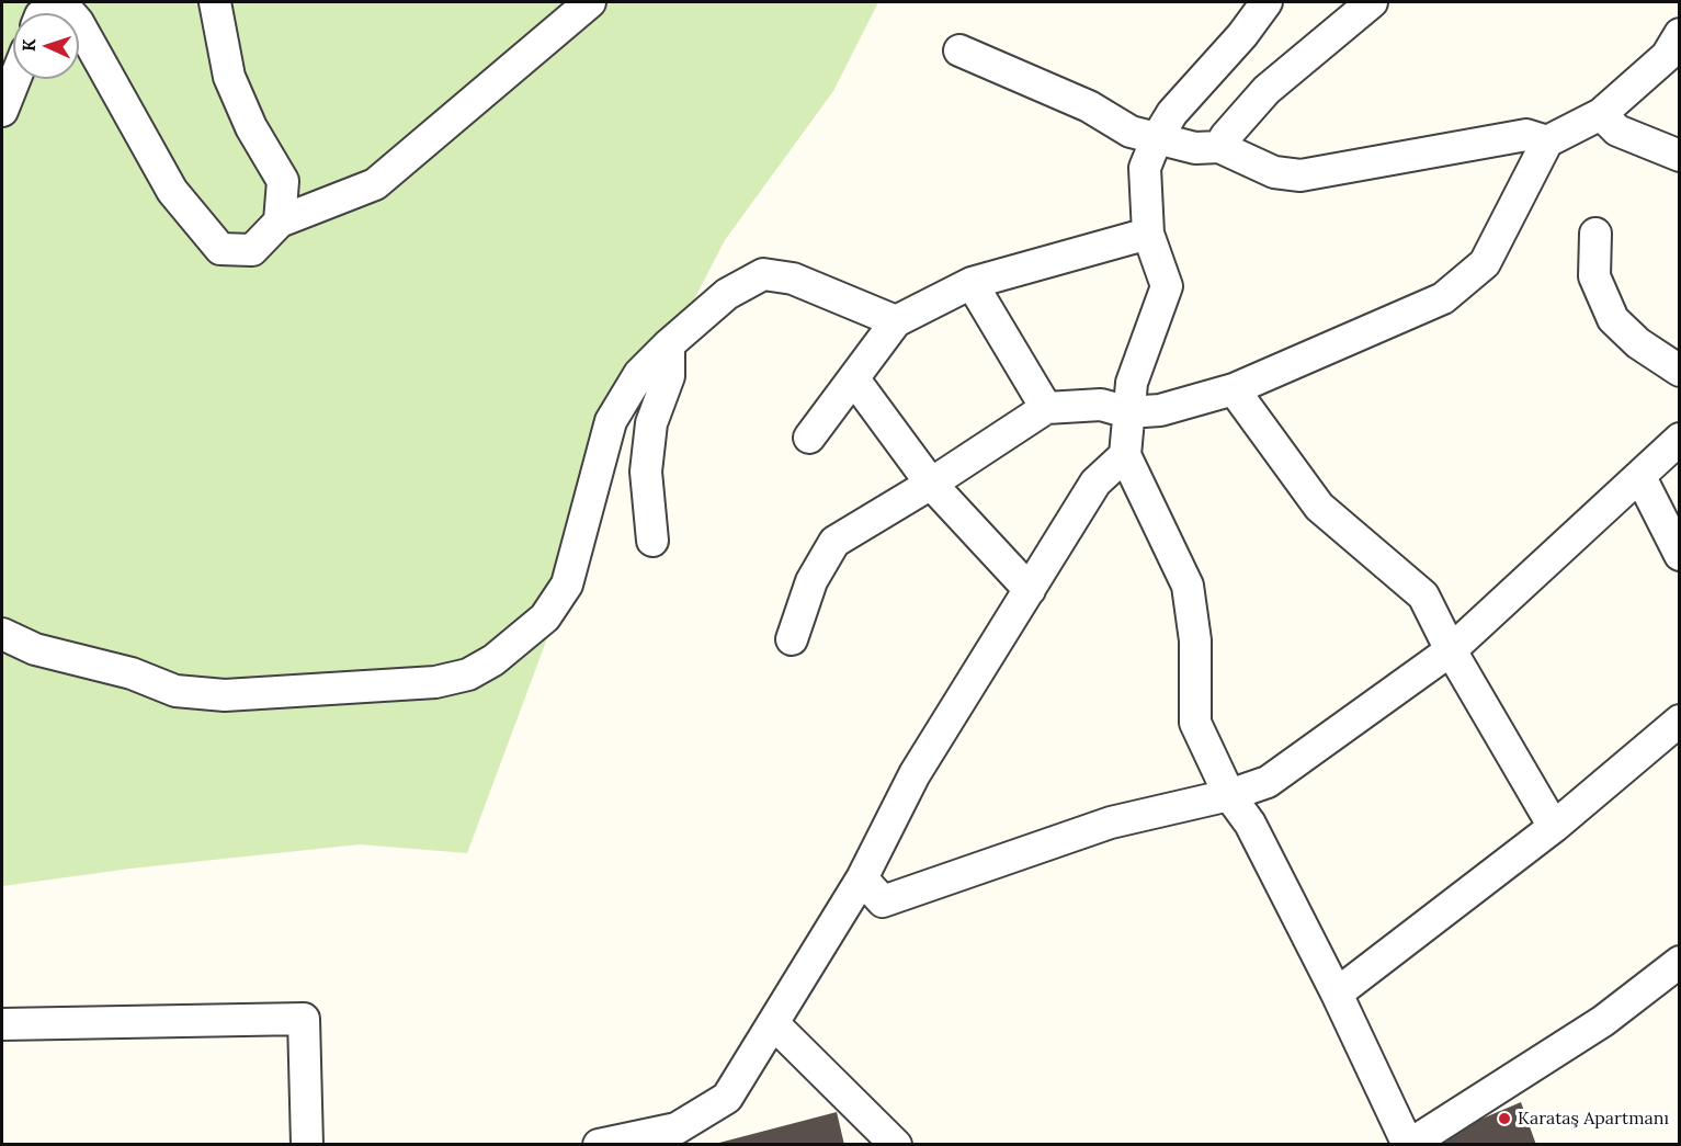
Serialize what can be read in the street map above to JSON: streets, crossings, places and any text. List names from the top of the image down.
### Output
{
  "places": ["Karataş Apartmanı"],
  "north": "left"
}
